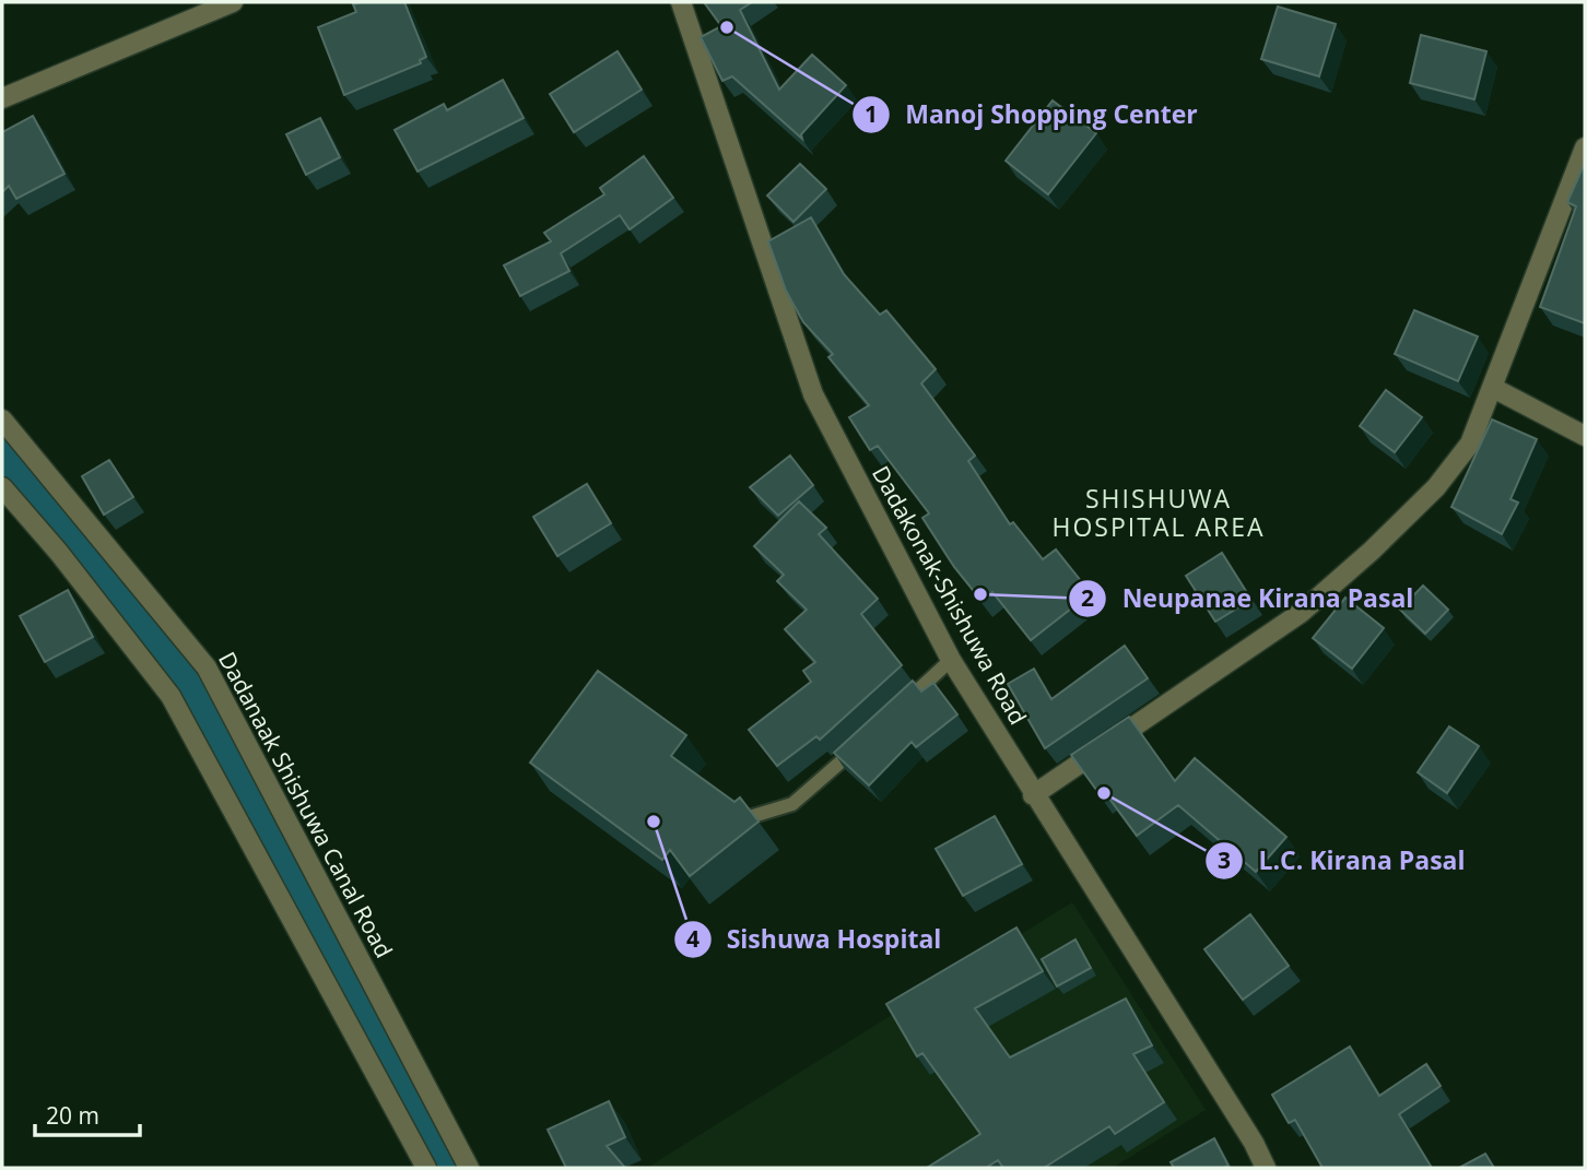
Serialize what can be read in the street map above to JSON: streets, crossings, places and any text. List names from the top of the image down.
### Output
{
  "streets": {
    "street": ["Dadakonak-Shishuwa Road", "Dadanaak Shishuwa Canal Road"]
  },
  "districts": ["SHISHUWA HOSPITAL AREA"],
  "places": [
    "Manoj Shopping Center",
    "Neupanae Kirana Pasal",
    "L.C. Kirana Pasal",
    "Sishuwa Hospital"
  ],
  "scale_bar": "20 m"
}
